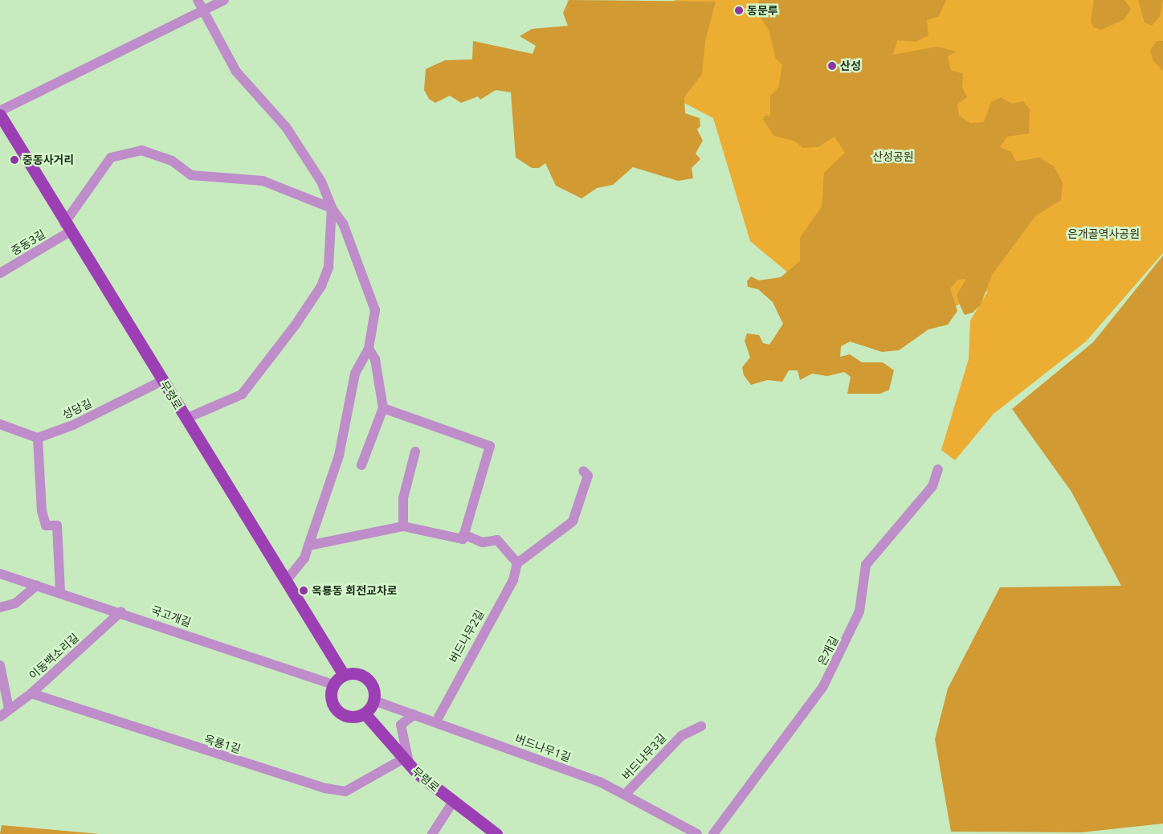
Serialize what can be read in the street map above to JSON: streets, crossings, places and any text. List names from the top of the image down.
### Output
{
  "streets": {
    "main road": ["무령로"],
    "street": [
      "중동3길",
      "성당길",
      "국고개길",
      "버드나무2길",
      "은개길",
      "이동백소리길",
      "옥룡1길",
      "버드나무1길",
      "버드나무3길"
    ]
  },
  "crossings": [
    ["중동3길", "무령로"],
    ["무령로", "성당길"],
    ["무령로", "국고개길"],
    ["무령로", "옥룡1길"],
    ["무령로", "버드나무1길"],
    ["국고개길", "이동백소리길"],
    ["국고개길", "버드나무1길"],
    ["버드나무2길", "버드나무1길"],
    ["이동백소리길", "옥룡1길"],
    ["버드나무1길", "버드나무3길"]
  ],
  "parks": ["산성공원", "은개골역사공원"],
  "places": [
    "동문루",
    "산성",
    "중동사거리",
    "옥룡동 회전교차로"
  ]
}
